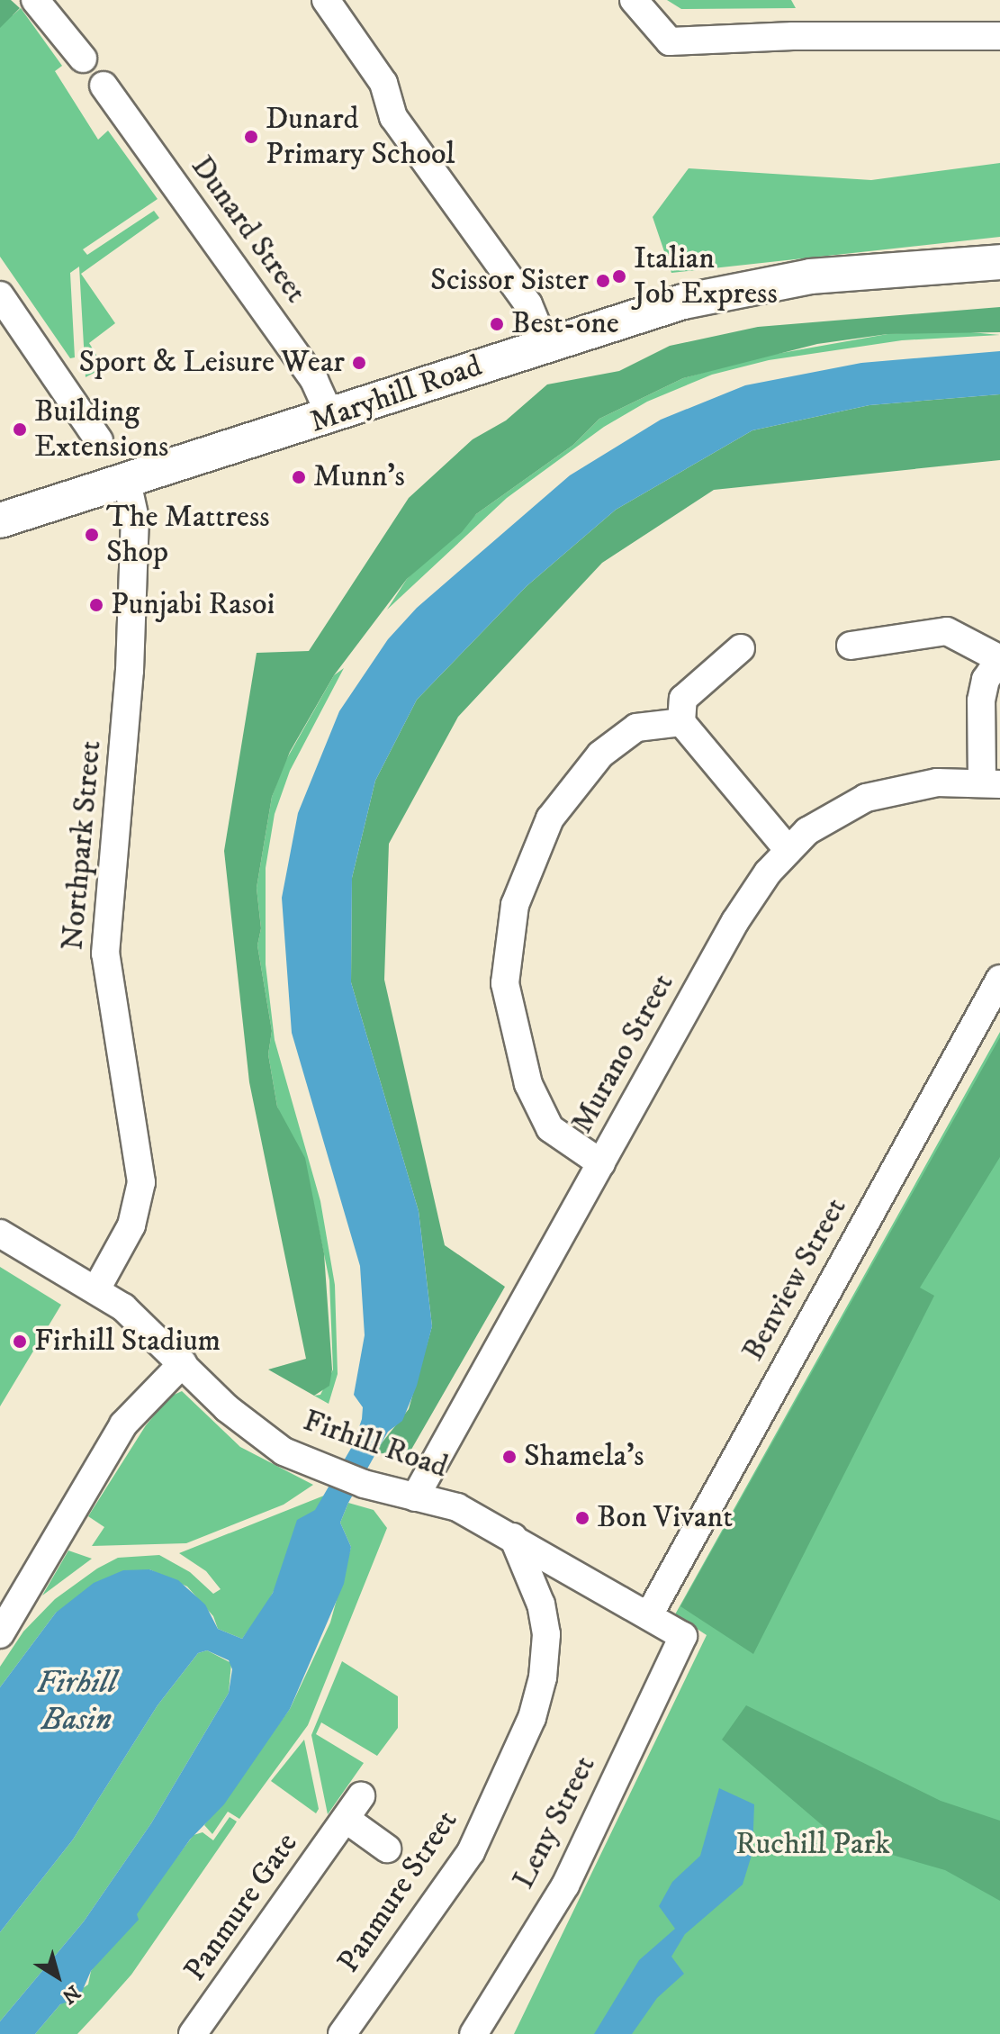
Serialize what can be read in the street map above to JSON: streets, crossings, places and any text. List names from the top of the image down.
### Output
{
  "streets": {
    "main road": ["Maryhill Road"],
    "street": [
      "Dunard Street",
      "Northpark Street",
      "Murano Street",
      "Benview Street",
      "Firhill Road",
      "Leny Street",
      "Panmure Street",
      "Panmure Gate"
    ]
  },
  "crossings": [
    ["Dunard Street", "Maryhill Road"],
    ["Maryhill Road", "Northpark Street"],
    ["Northpark Street", "Firhill Road"],
    ["Murano Street", "Firhill Road"],
    ["Benview Street", "Firhill Road"],
    ["Firhill Road", "Leny Street"],
    ["Firhill Road", "Panmure Street"]
  ],
  "water": ["Firhill Basin"],
  "parks": ["Ruchill Park"],
  "places": [
    "Dunard Primary School",
    "Italian Job Express",
    "Scissor Sister",
    "Best-one",
    "Sport & Leisure Wear",
    "Building Extensions",
    "Munn's",
    "The Mattress Shop",
    "Punjabi Rasoi",
    "Firhill Stadium",
    "Shamela's",
    "Bon Vivant"
  ],
  "north": "bottom right"
}
